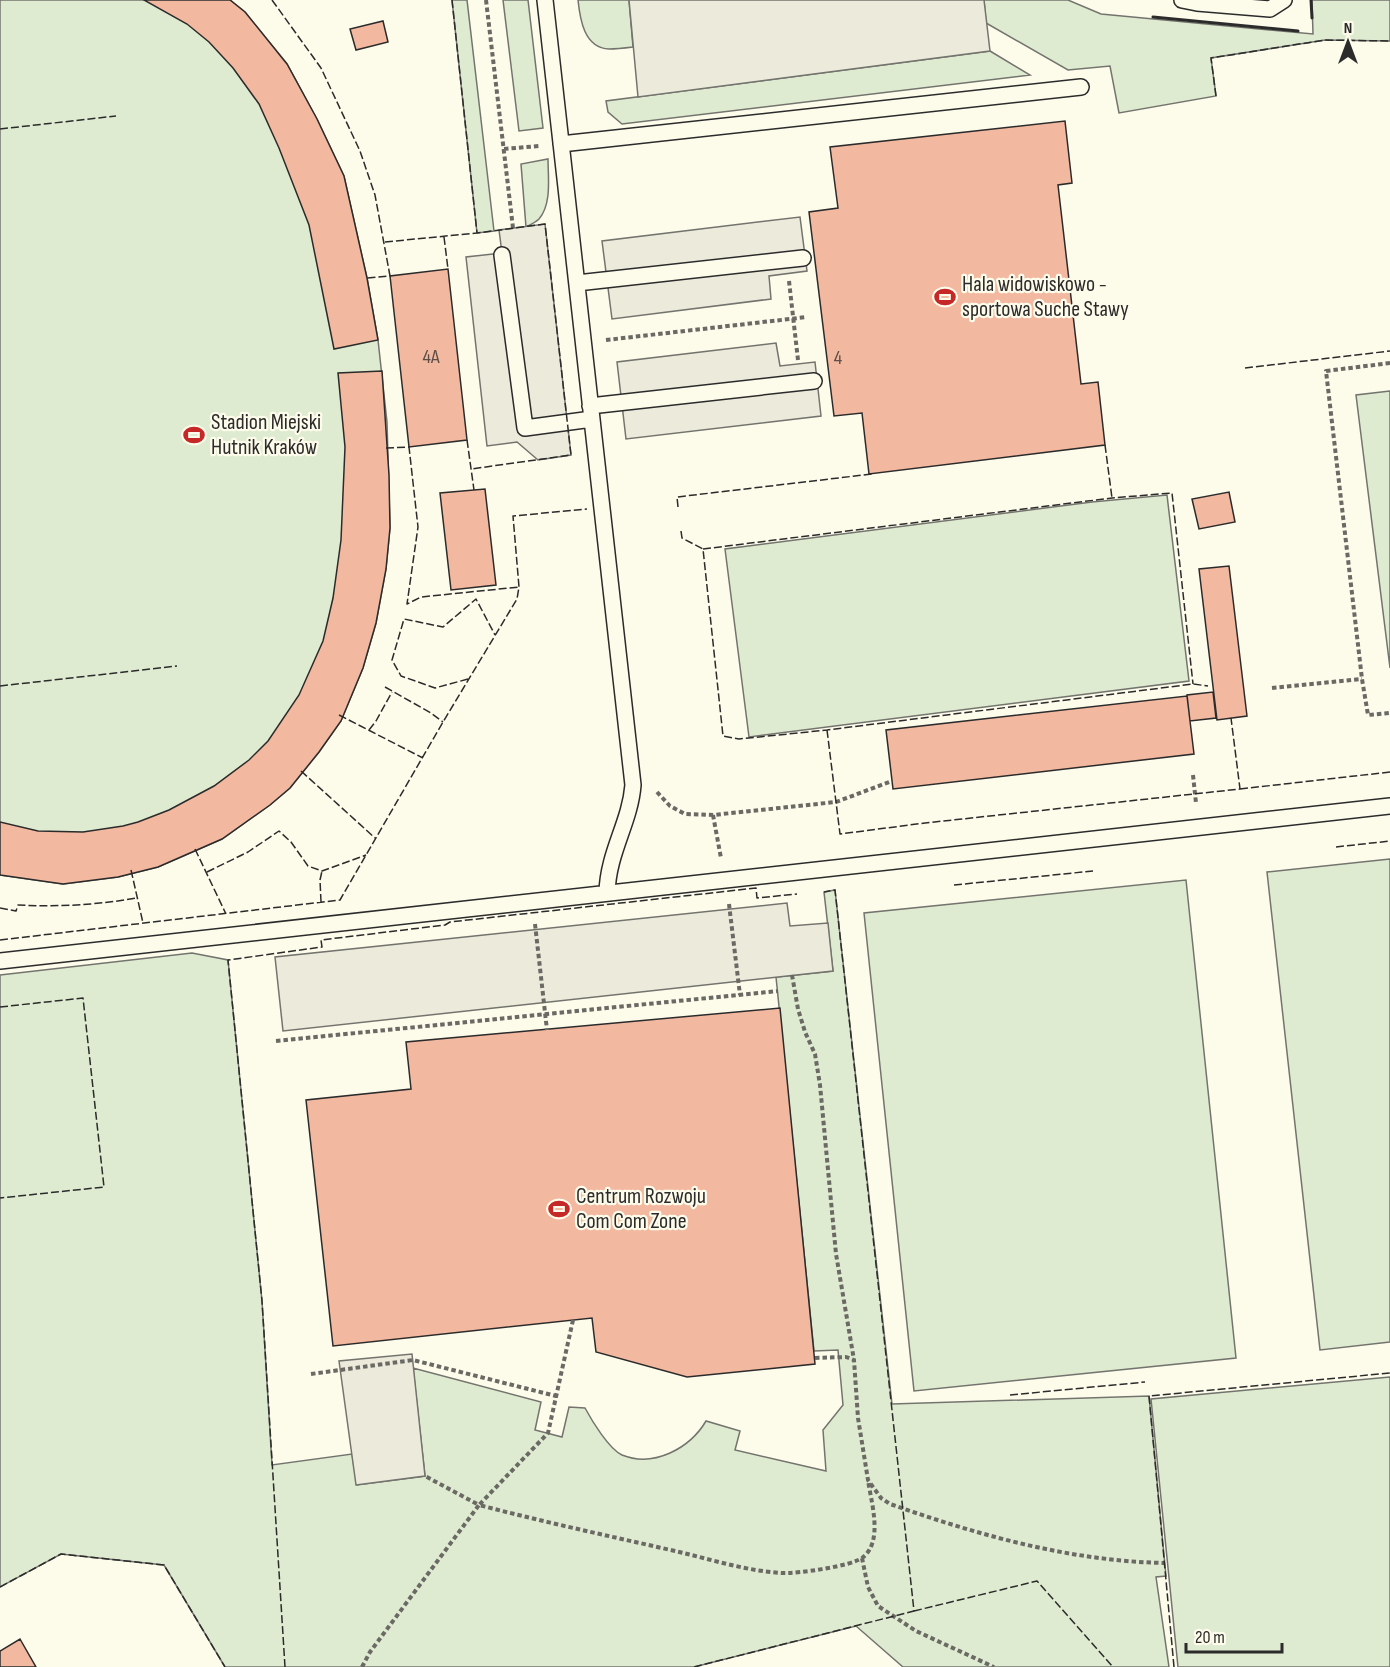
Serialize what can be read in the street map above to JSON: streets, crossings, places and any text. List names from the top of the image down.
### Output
{
  "places": {
    "sports": ["Hala widowiskowo - sportowa Suche Stawy", "Stadion Miejski Hutnik Kraków", "Centrum Rozwoju Com Com Zone"]
  },
  "house_numbers": ["4A", "4"],
  "scale_bar": "20 m",
  "north": "top"
}
